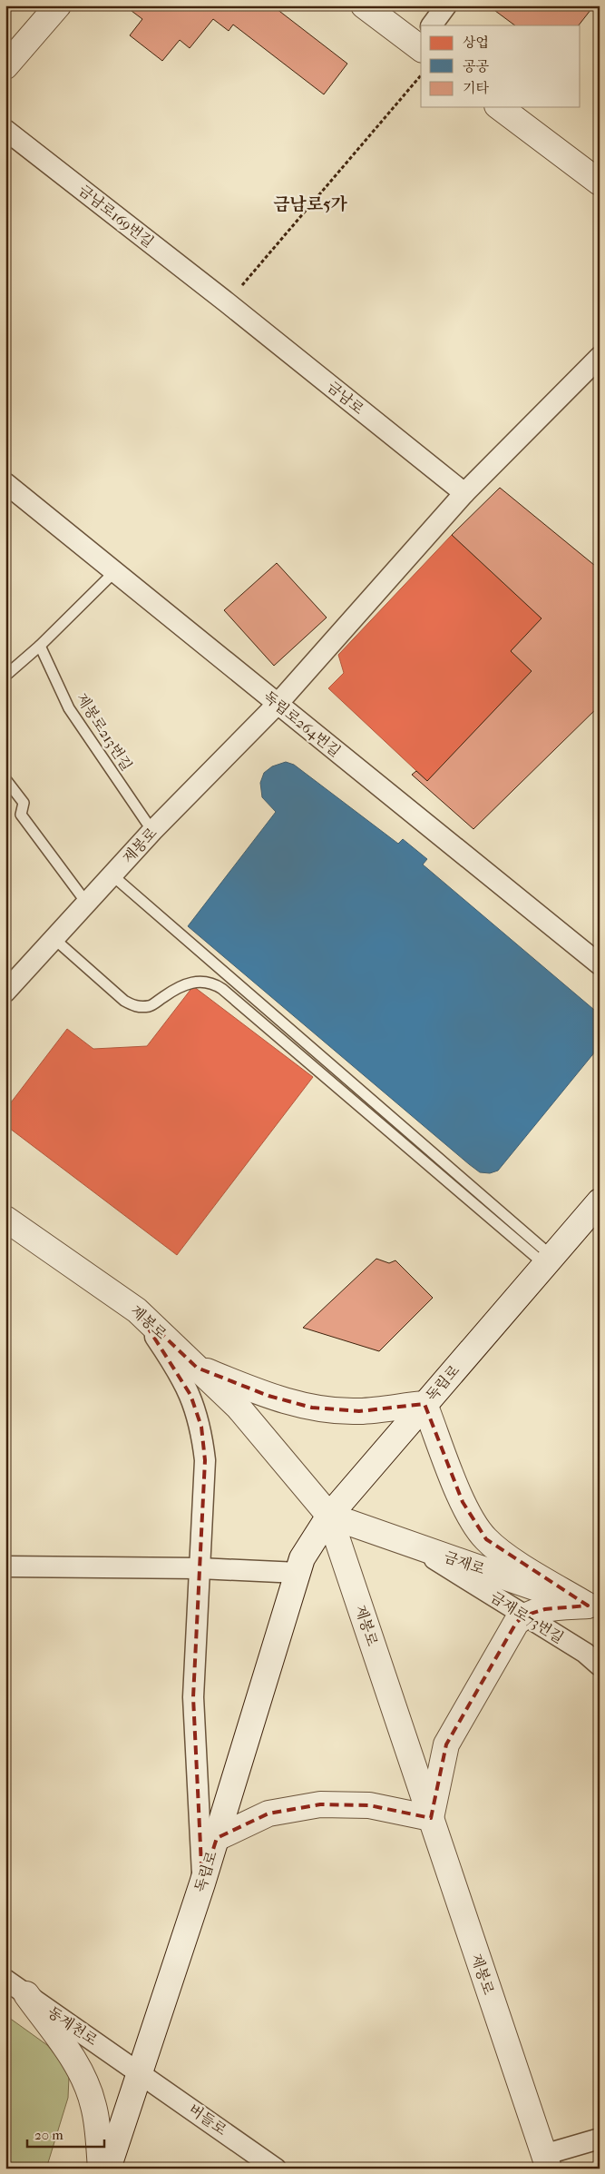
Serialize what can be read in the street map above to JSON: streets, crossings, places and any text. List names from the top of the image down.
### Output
{
  "streets": {
    "street": [
      "금남로169번길",
      "금남로",
      "독립로264번길",
      "제봉로",
      "독립로",
      "금재로",
      "금재로73번길",
      "동계천로",
      "버들로"
    ],
    "lane": ["제봉로213번길"]
  },
  "crossings": [
    ["금남로169번길", "금남로"],
    ["독립로264번길", "제봉로"],
    ["제봉로213번길", "제봉로"],
    ["제봉로", "독립로"],
    ["제봉로", "금재로"],
    ["독립로", "금재로"],
    ["독립로", "동계천로"],
    ["독립로", "버들로"],
    ["금재로", "금재로73번길"],
    ["동계천로", "버들로"]
  ],
  "districts": ["금남로5가"],
  "legend": ["상업", "공공", "기타"],
  "scale_bar": "20 m"
}
